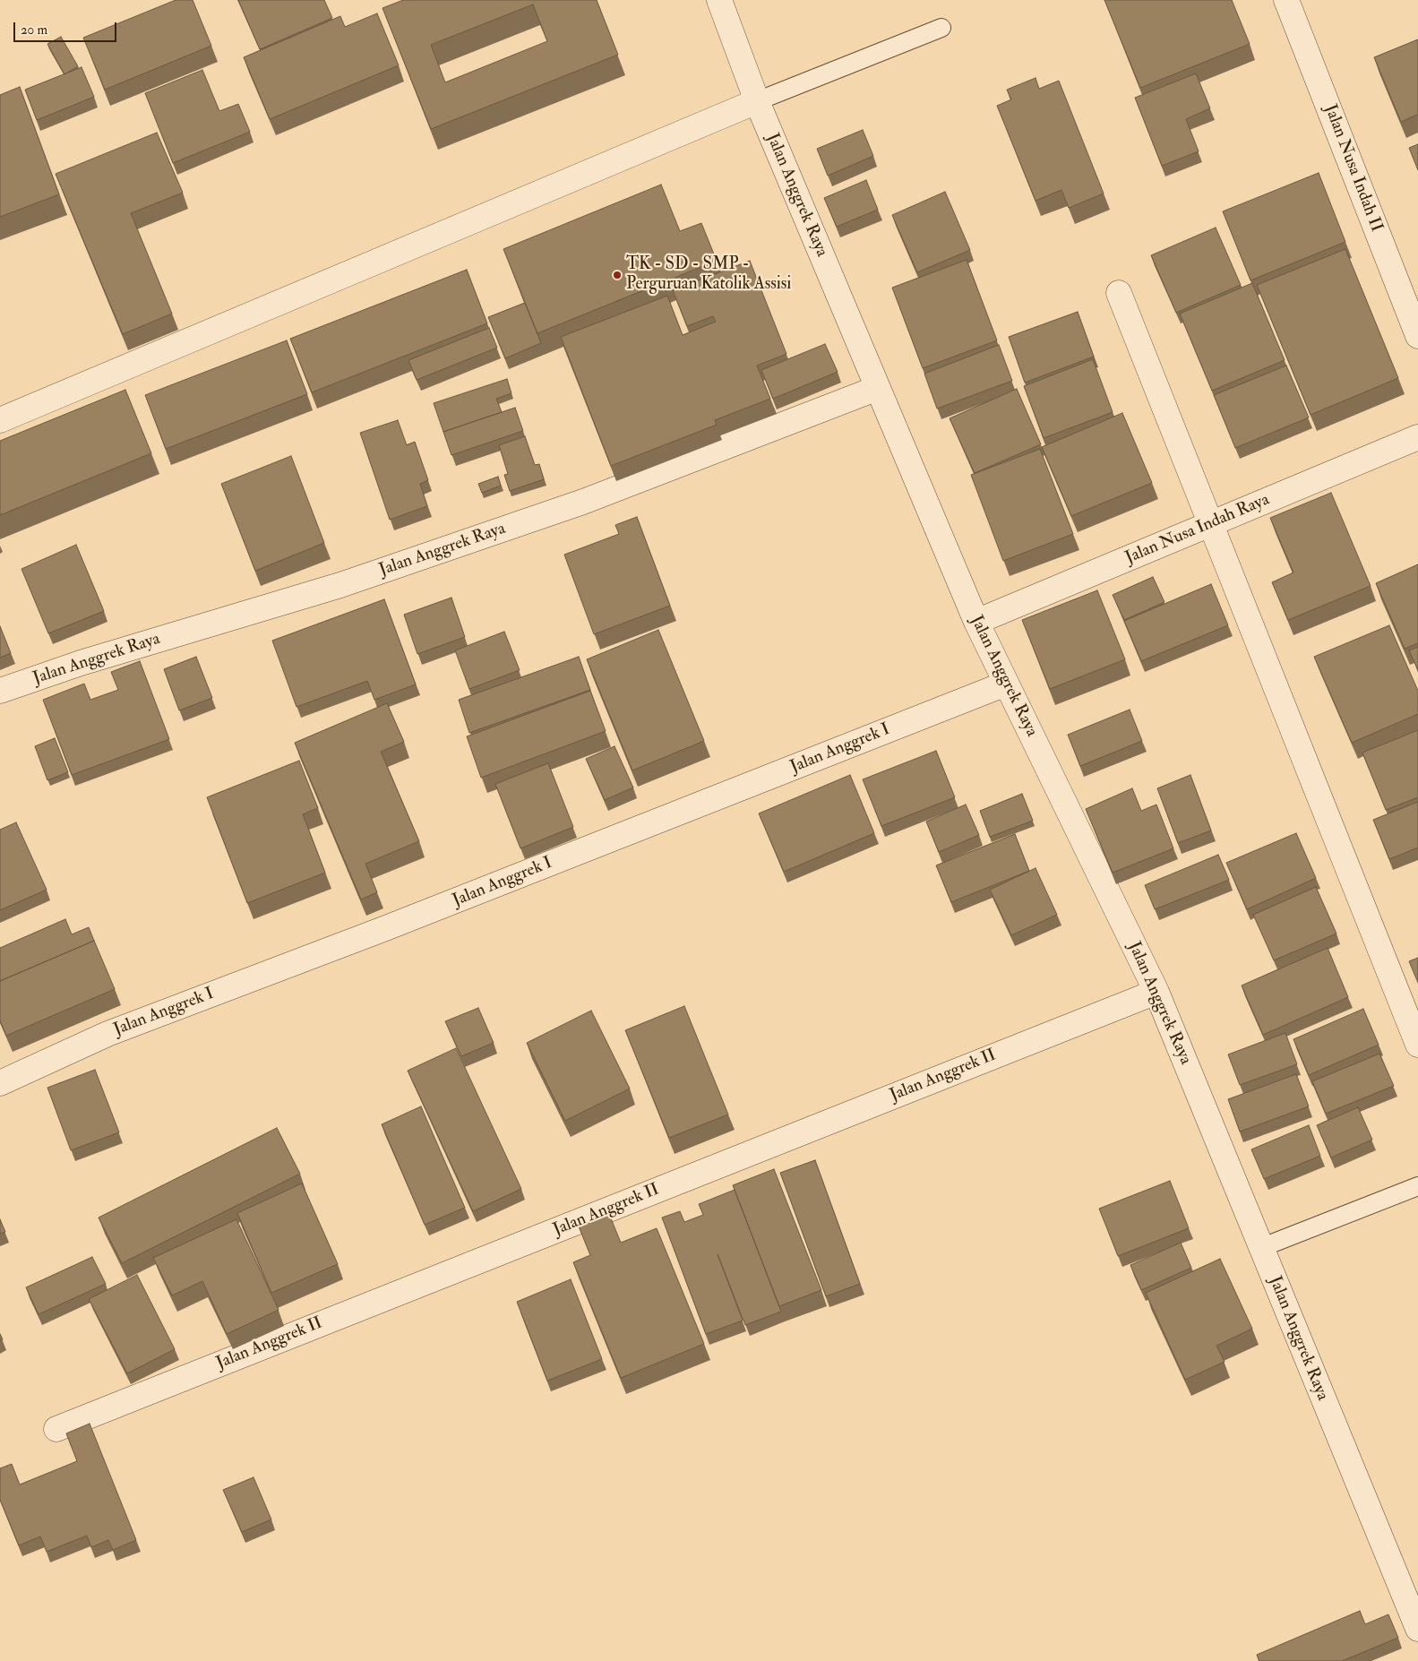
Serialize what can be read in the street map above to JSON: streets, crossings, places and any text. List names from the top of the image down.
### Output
{
  "streets": {
    "street": [
      "Jalan Nusa Indah II",
      "Jalan Anggrek Raya",
      "Jalan Nusa Indah Raya",
      "Jalan Anggrek I",
      "Jalan Anggrek II"
    ]
  },
  "crossings": [
    ["Jalan Anggrek Raya", "Jalan Nusa Indah Raya"],
    ["Jalan Anggrek Raya", "Jalan Anggrek I"],
    ["Jalan Anggrek Raya", "Jalan Anggrek II"]
  ],
  "places": ["TK - SD - SMP - Perguruan Katolik Assisi"],
  "scale_bar": "20 m"
}
